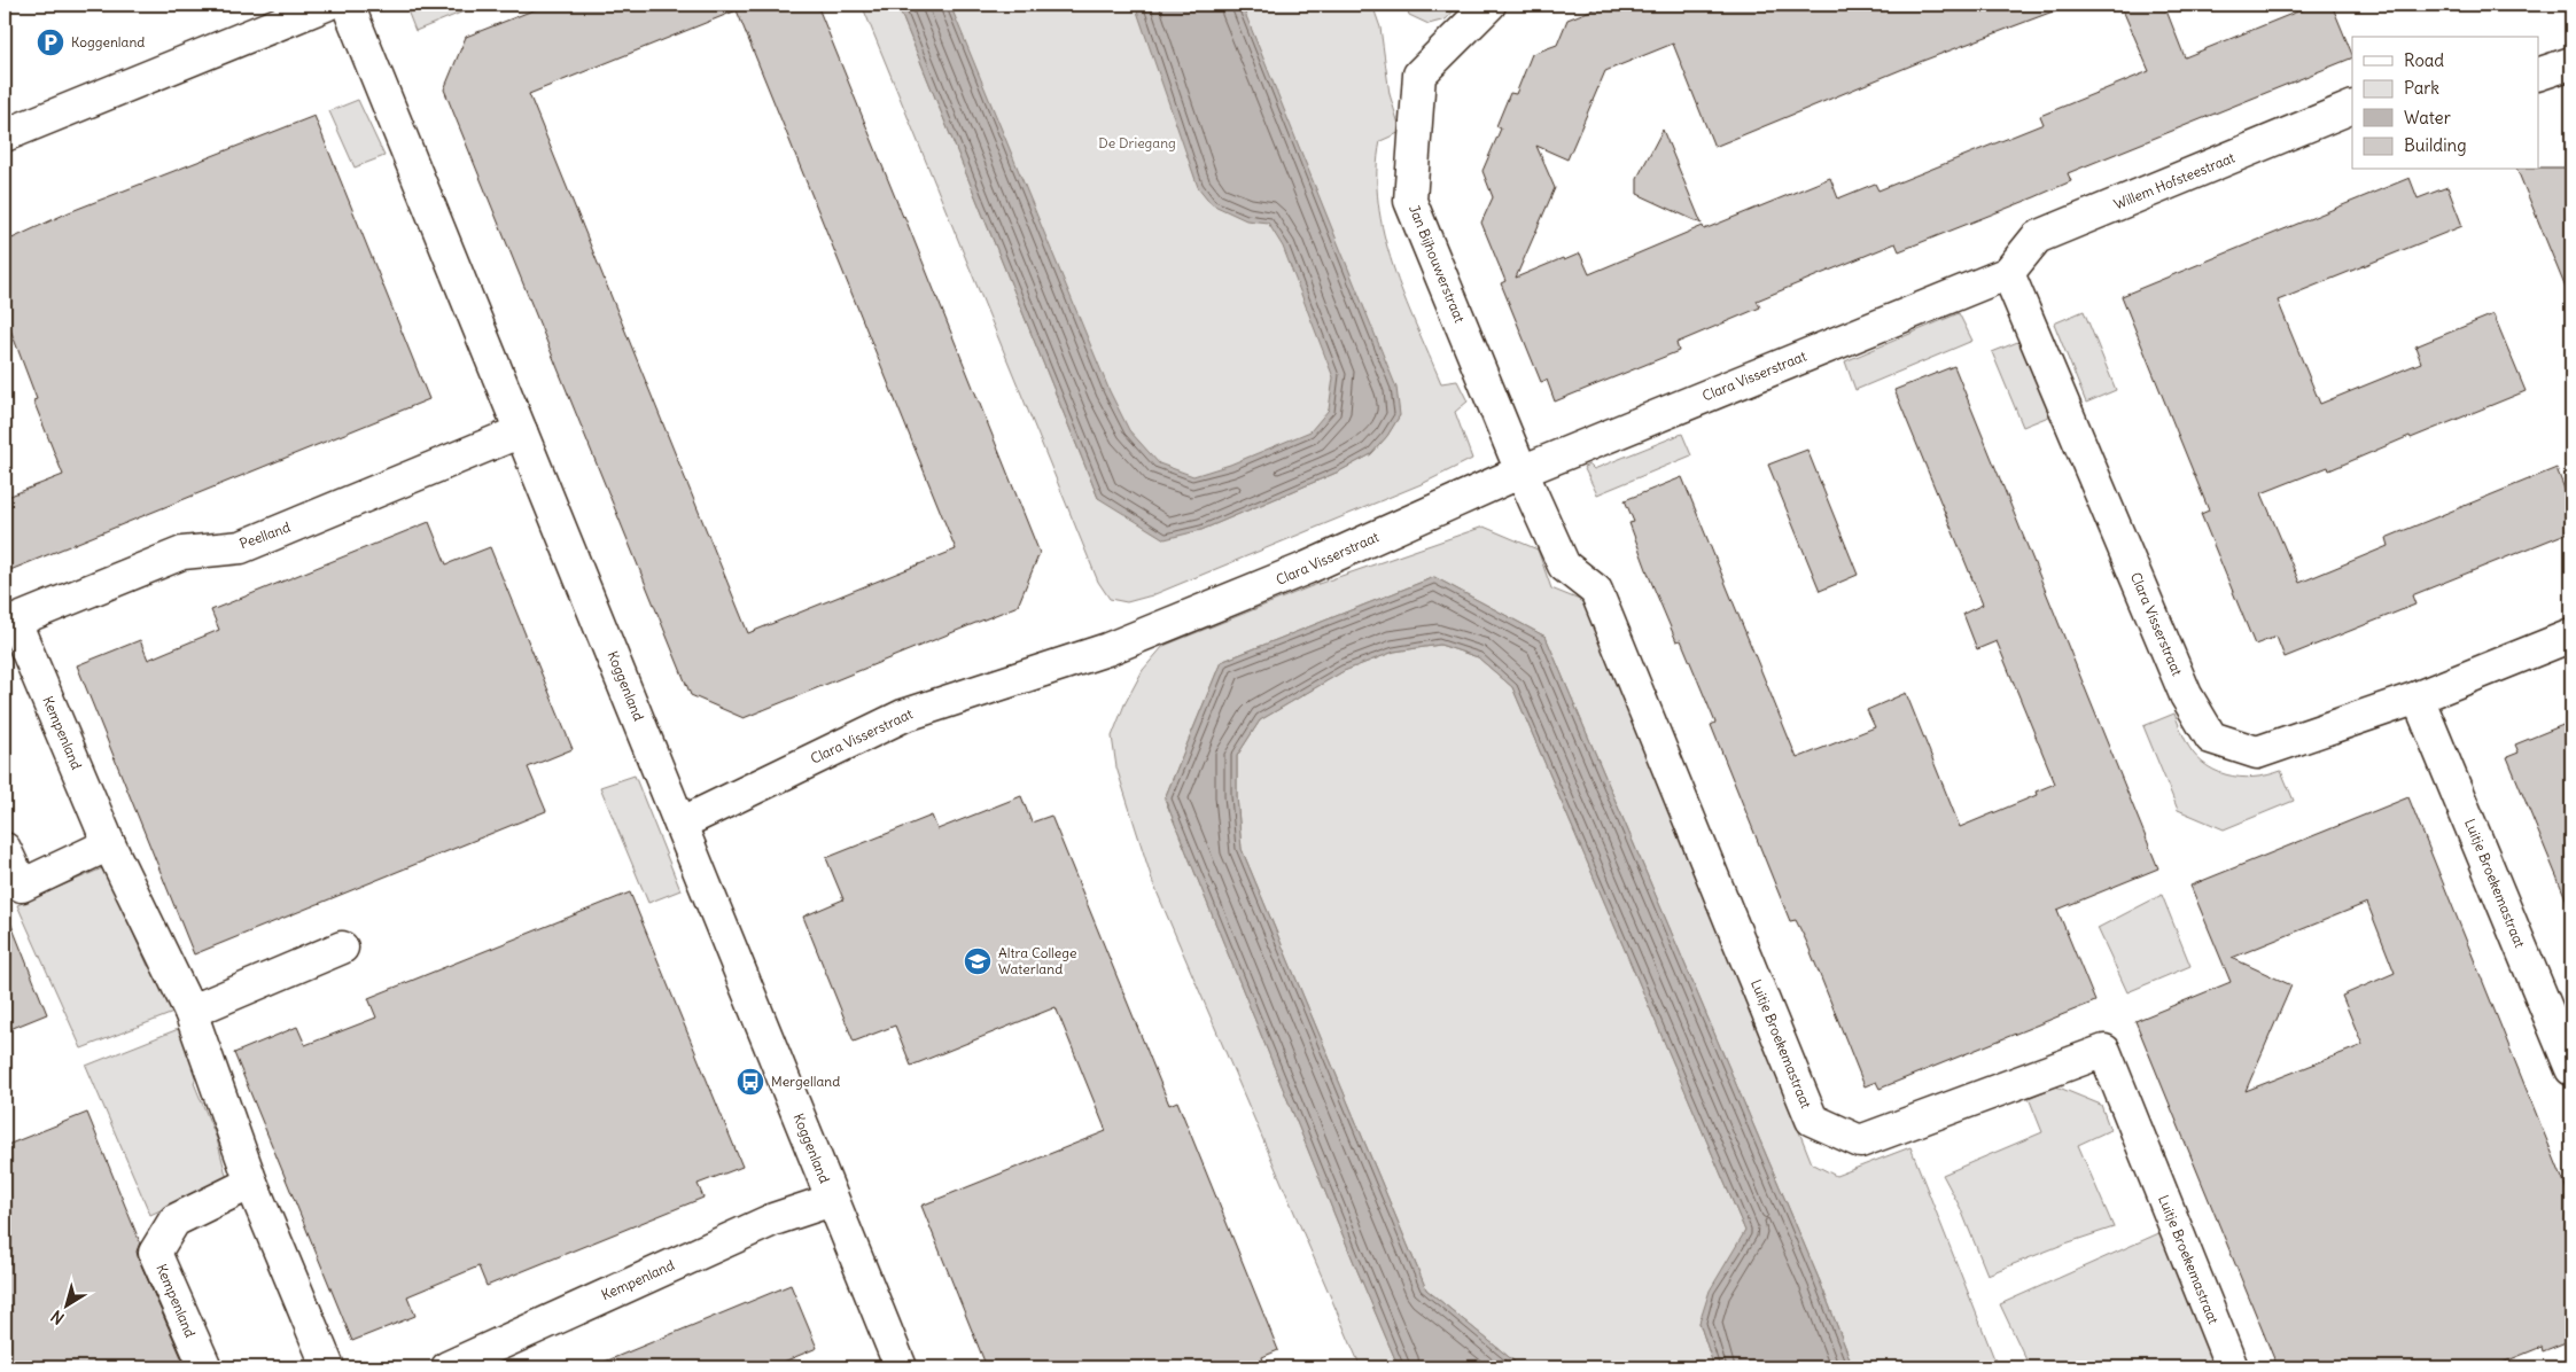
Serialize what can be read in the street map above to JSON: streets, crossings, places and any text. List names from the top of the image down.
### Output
{
  "streets": {
    "street": [
      "Willem Hofsteestraat",
      "Jan Bijhouwerstraat",
      "Clara Visserstraat",
      "Peelland",
      "Koggenland",
      "Kempenland",
      "Luitje Broekemastraat"
    ]
  },
  "crossings": [
    ["Willem Hofsteestraat", "Clara Visserstraat"],
    ["Jan Bijhouwerstraat", "Clara Visserstraat"],
    ["Jan Bijhouwerstraat", "Luitje Broekemastraat"],
    ["Clara Visserstraat", "Koggenland"],
    ["Clara Visserstraat", "Luitje Broekemastraat"],
    ["Peelland", "Koggenland"],
    ["Peelland", "Kempenland"],
    ["Koggenland", "Kempenland"]
  ],
  "parks": ["De Driegang"],
  "places": {
    "parking": ["Koggenland"],
    "school or university": ["Altra College Waterland"],
    "bus stop": ["Mergelland"]
  },
  "legend": [
    "Road",
    "Park",
    "Water",
    "Building"
  ],
  "north": "bottom left"
}
